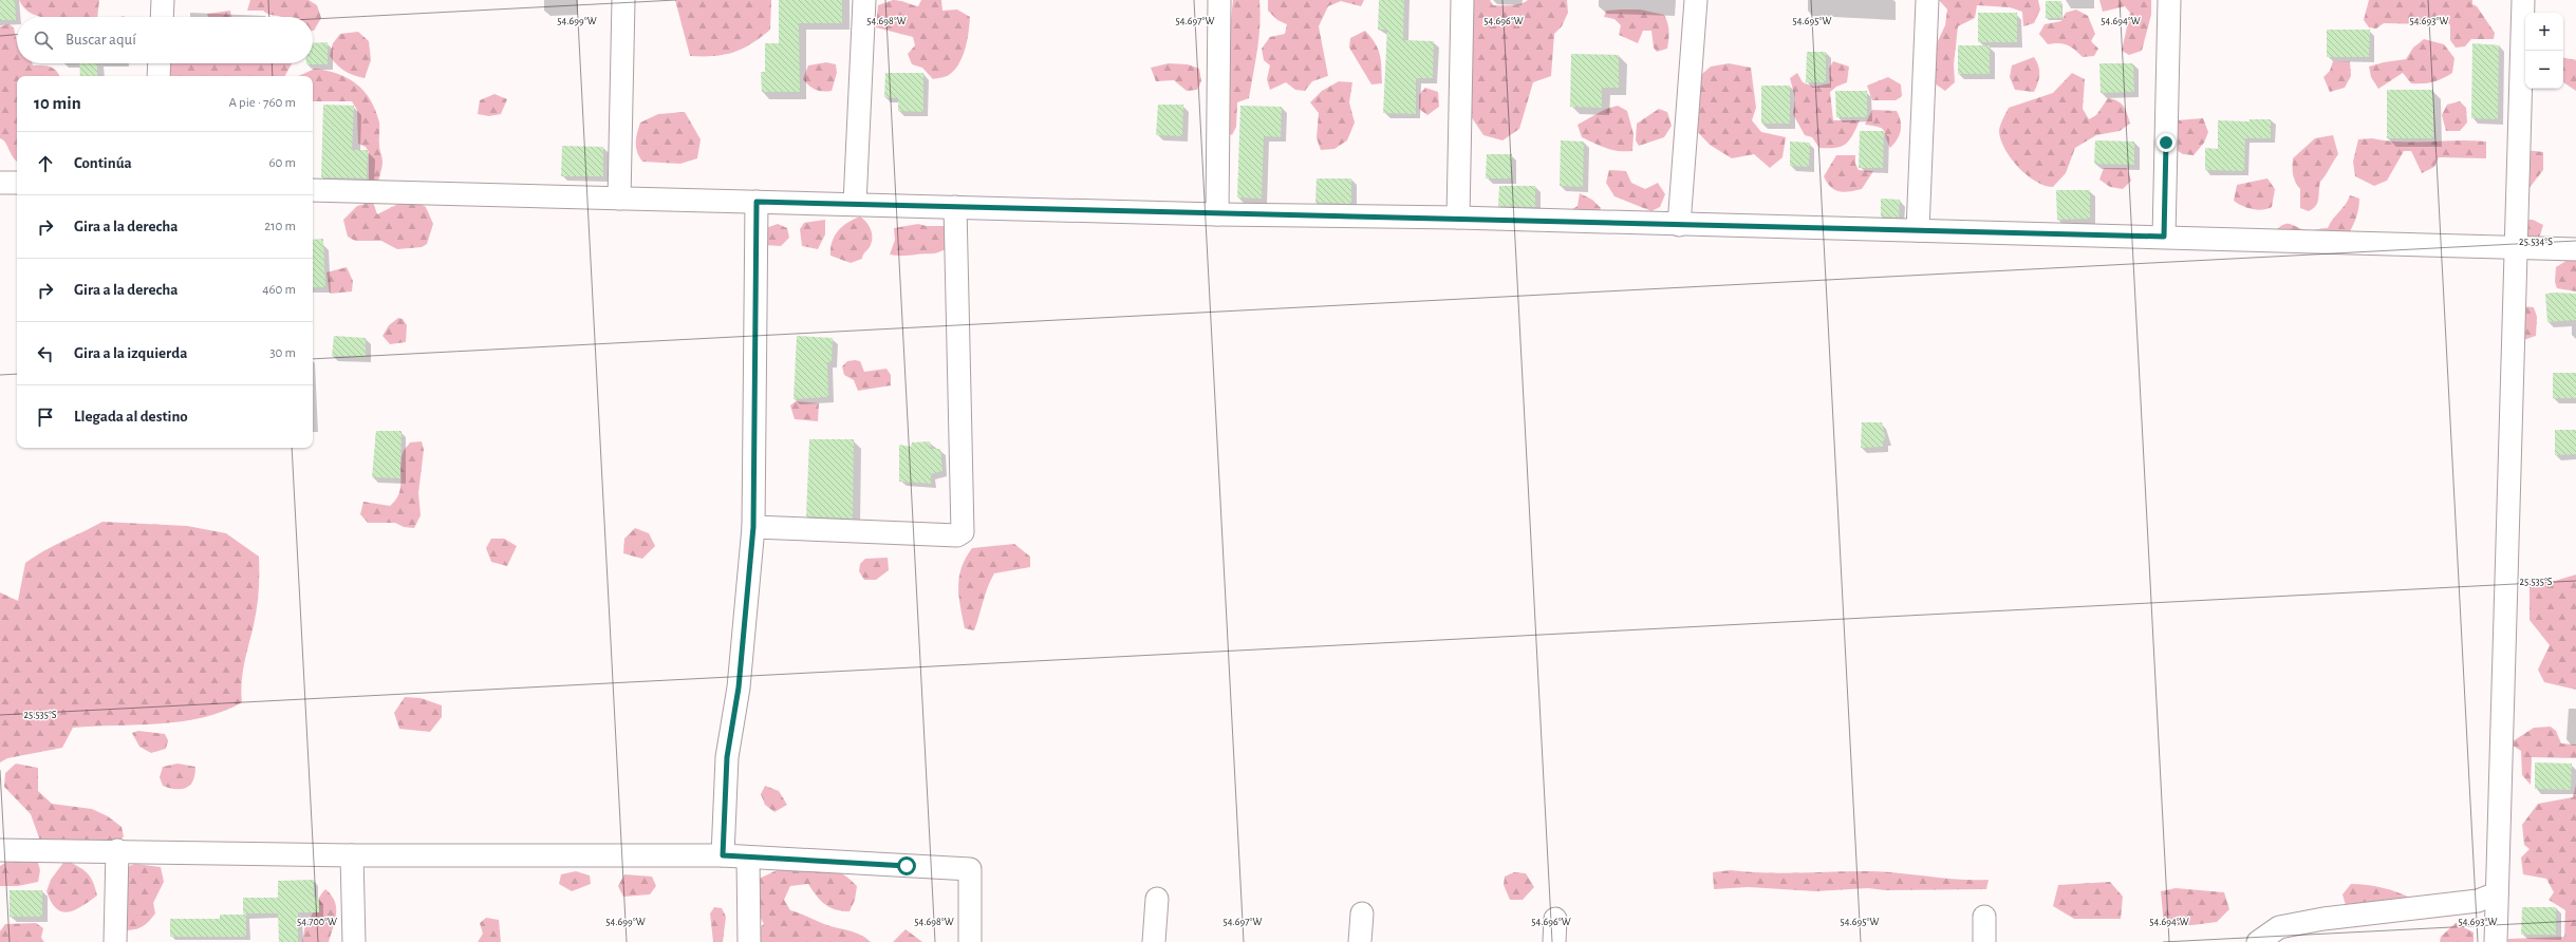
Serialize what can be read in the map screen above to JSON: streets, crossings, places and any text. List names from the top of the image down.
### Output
{
  "page": {
    "map_buttons": ["+", "−"],
    "search": "Buscar aquí",
    "heading": ["10 min", "A pie · 760 m"],
    "list": [
      ["Continúa", "60 m"],
      ["Gira a la derecha", "210 m"],
      ["Gira a la derecha", "460 m"],
      ["Gira a la izquierda", "30 m"],
      "Llegada al destino"
    ]
  },
  "coordinates": [
    "54.699°W",
    "54.698°W",
    "54.697°W",
    "54.696°W",
    "54.695°W",
    "54.694°W",
    "54.693°W",
    "25.534°S",
    "25.535°S",
    "54.700°W"
  ]
}
